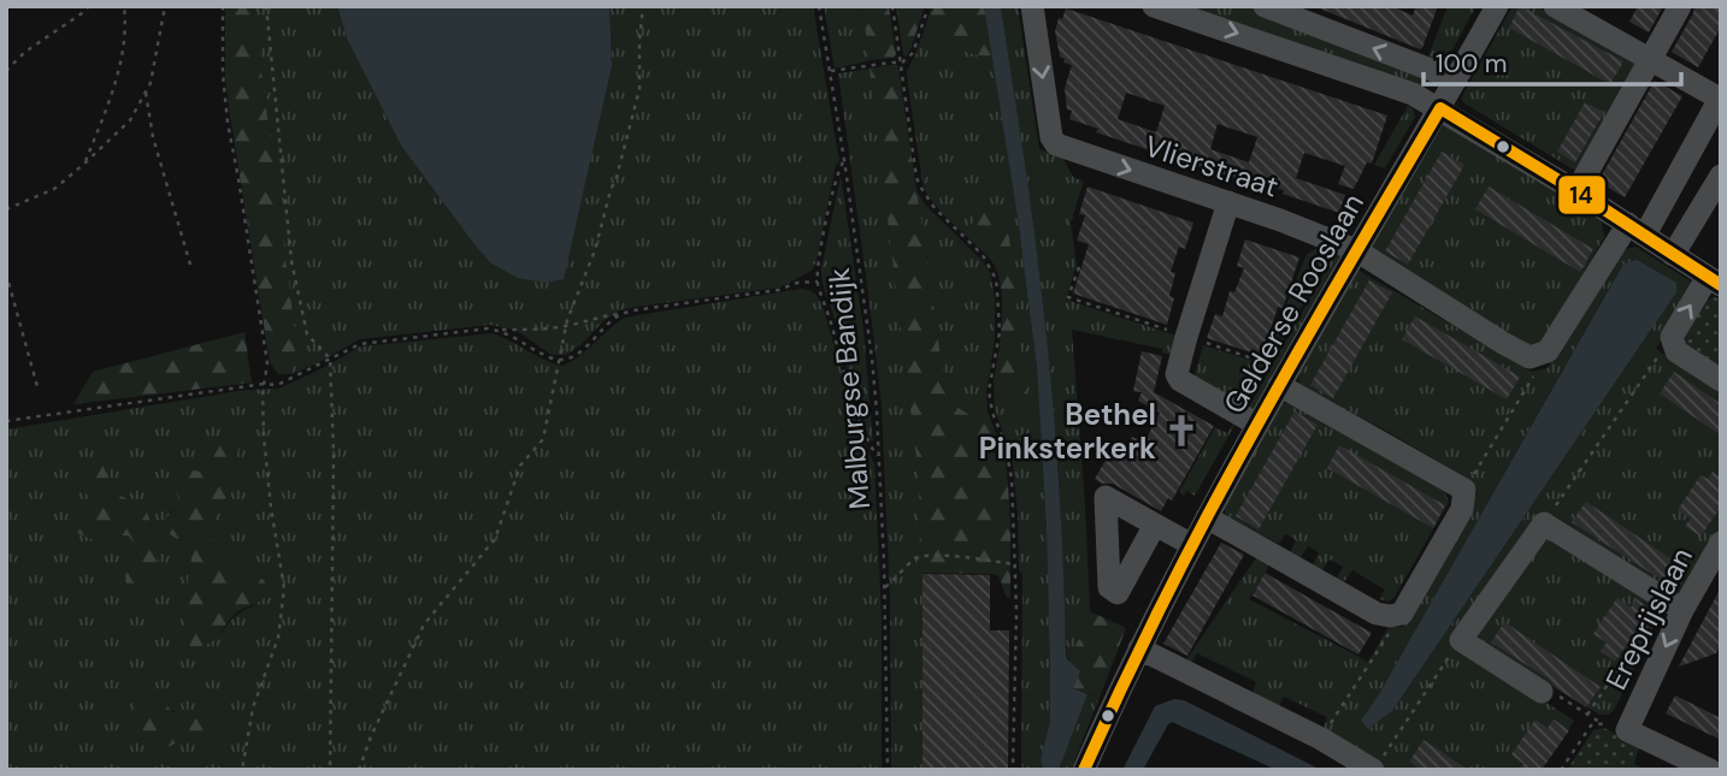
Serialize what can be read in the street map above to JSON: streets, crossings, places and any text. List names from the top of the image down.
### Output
{
  "streets": {
    "street": ["Vlierstraat", "Gelderse Rooslaan", "Ereprijslaan"],
    "path": ["Malburgse Bandijk"]
  },
  "crossings": [
    ["Vlierstraat", "Gelderse Rooslaan"]
  ],
  "places": {
    "church": ["Bethel Pinksterkerk"]
  },
  "lines": ["transit line 14"],
  "scale_bar": "100 m"
}
